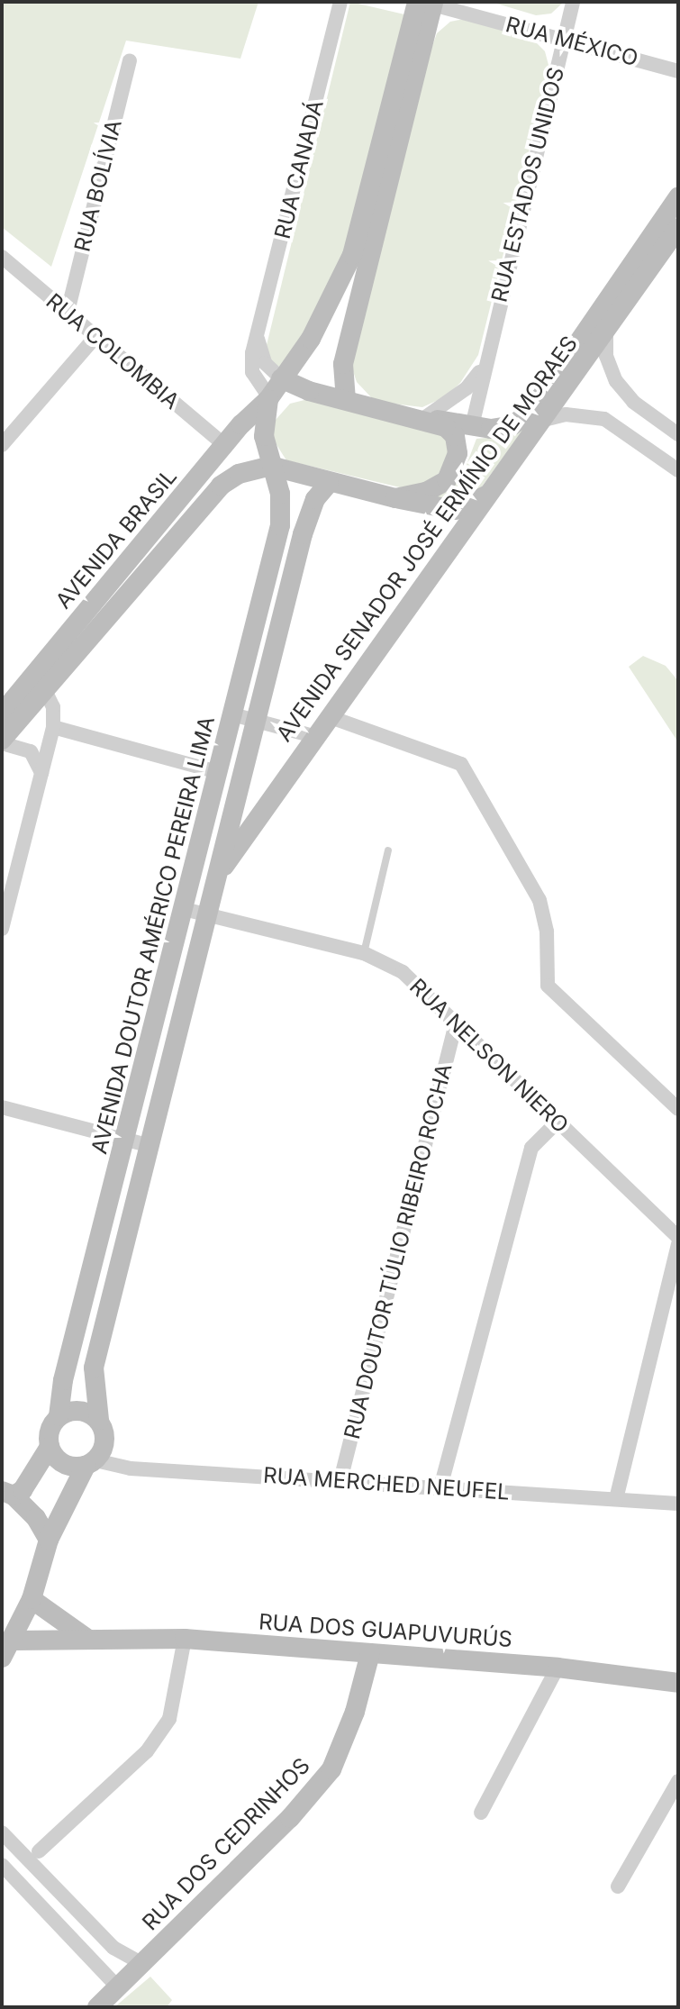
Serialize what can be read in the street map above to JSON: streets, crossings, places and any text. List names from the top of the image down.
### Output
{
  "streets": {
    "main road": [
      "AVENIDA BRASIL",
      "AVENIDA SENADOR JOSÉ ERMÍNIO DE MORAES",
      "AVENIDA DOUTOR AMÉRICO PEREIRA LIMA",
      "RUA DOS GUAPUVURÚS",
      "RUA DOS CEDRINHOS"
    ],
    "street": [
      "RUA MÉXICO",
      "RUA CANADÁ",
      "RUA ESTADOS UNIDOS",
      "RUA BOLÍVIA",
      "RUA COLOMBIA",
      "RUA NELSON NIERO",
      "RUA DOUTOR TÚLIO RIBEIRO ROCHA",
      "RUA MERCHED NEUFEL"
    ]
  },
  "crossings": [
    ["RUA MÉXICO", "RUA ESTADOS UNIDOS"],
    ["RUA CANADÁ", "AVENIDA BRASIL"],
    ["RUA CANADÁ", "AVENIDA DOUTOR AMÉRICO PEREIRA LIMA"],
    ["RUA ESTADOS UNIDOS", "AVENIDA SENADOR JOSÉ ERMÍNIO DE MORAES"],
    ["RUA BOLÍVIA", "RUA COLOMBIA"],
    ["RUA COLOMBIA", "AVENIDA BRASIL"],
    ["AVENIDA BRASIL", "AVENIDA DOUTOR AMÉRICO PEREIRA LIMA"],
    ["AVENIDA DOUTOR AMÉRICO PEREIRA LIMA", "RUA NELSON NIERO"],
    ["AVENIDA DOUTOR AMÉRICO PEREIRA LIMA", "RUA MERCHED NEUFEL"],
    ["RUA NELSON NIERO", "RUA DOUTOR TÚLIO RIBEIRO ROCHA"],
    ["RUA DOUTOR TÚLIO RIBEIRO ROCHA", "RUA MERCHED NEUFEL"],
    ["RUA DOS GUAPUVURÚS", "RUA DOS CEDRINHOS"]
  ]
}
